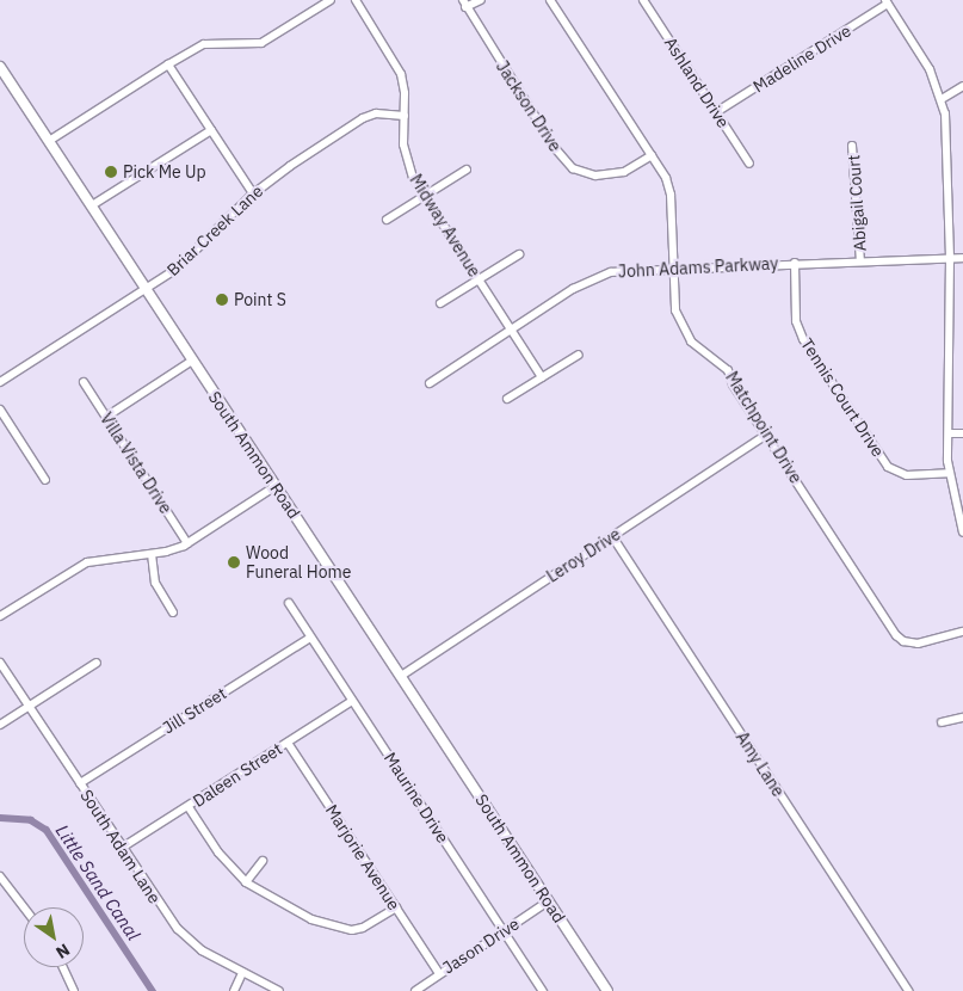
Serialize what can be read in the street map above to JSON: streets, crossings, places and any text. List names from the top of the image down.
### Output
{
  "streets": {
    "main road": ["South Ammon Road"],
    "street": [
      "Madeline Drive",
      "Ashland Drive",
      "Jackson Drive",
      "Abigail Court",
      "Midway Avenue",
      "Briar Creek Lane",
      "John Adams Parkway",
      "Tennis Court Drive",
      "Matchpoint Drive",
      "Villa Vista Drive",
      "Leroy Drive",
      "Jill Street",
      "Amy Lane",
      "Daleen Street",
      "Maurine Drive",
      "South Adam Lane",
      "Marjorie Avenue",
      "Jason Drive"
    ]
  },
  "crossings": [
    ["Madeline Drive", "Ashland Drive"],
    ["Jackson Drive", "Matchpoint Drive"],
    ["Abigail Court", "John Adams Parkway"],
    ["Midway Avenue", "Briar Creek Lane"],
    ["Midway Avenue", "John Adams Parkway"],
    ["Briar Creek Lane", "South Ammon Road"],
    ["John Adams Parkway", "Tennis Court Drive"],
    ["John Adams Parkway", "Matchpoint Drive"],
    ["Matchpoint Drive", "Leroy Drive"],
    ["South Ammon Road", "Leroy Drive"],
    ["South Ammon Road", "Jason Drive"],
    ["Leroy Drive", "Amy Lane"],
    ["Jill Street", "Maurine Drive"],
    ["Jill Street", "South Adam Lane"],
    ["Daleen Street", "Maurine Drive"],
    ["Daleen Street", "South Adam Lane"],
    ["Daleen Street", "Marjorie Avenue"],
    ["Maurine Drive", "Jason Drive"],
    ["Marjorie Avenue", "Jason Drive"]
  ],
  "water": ["Little Sand Canal"],
  "places": ["Pick Me Up", "Point S", "Wood Funeral Home"],
  "north": "bottom right"
}
